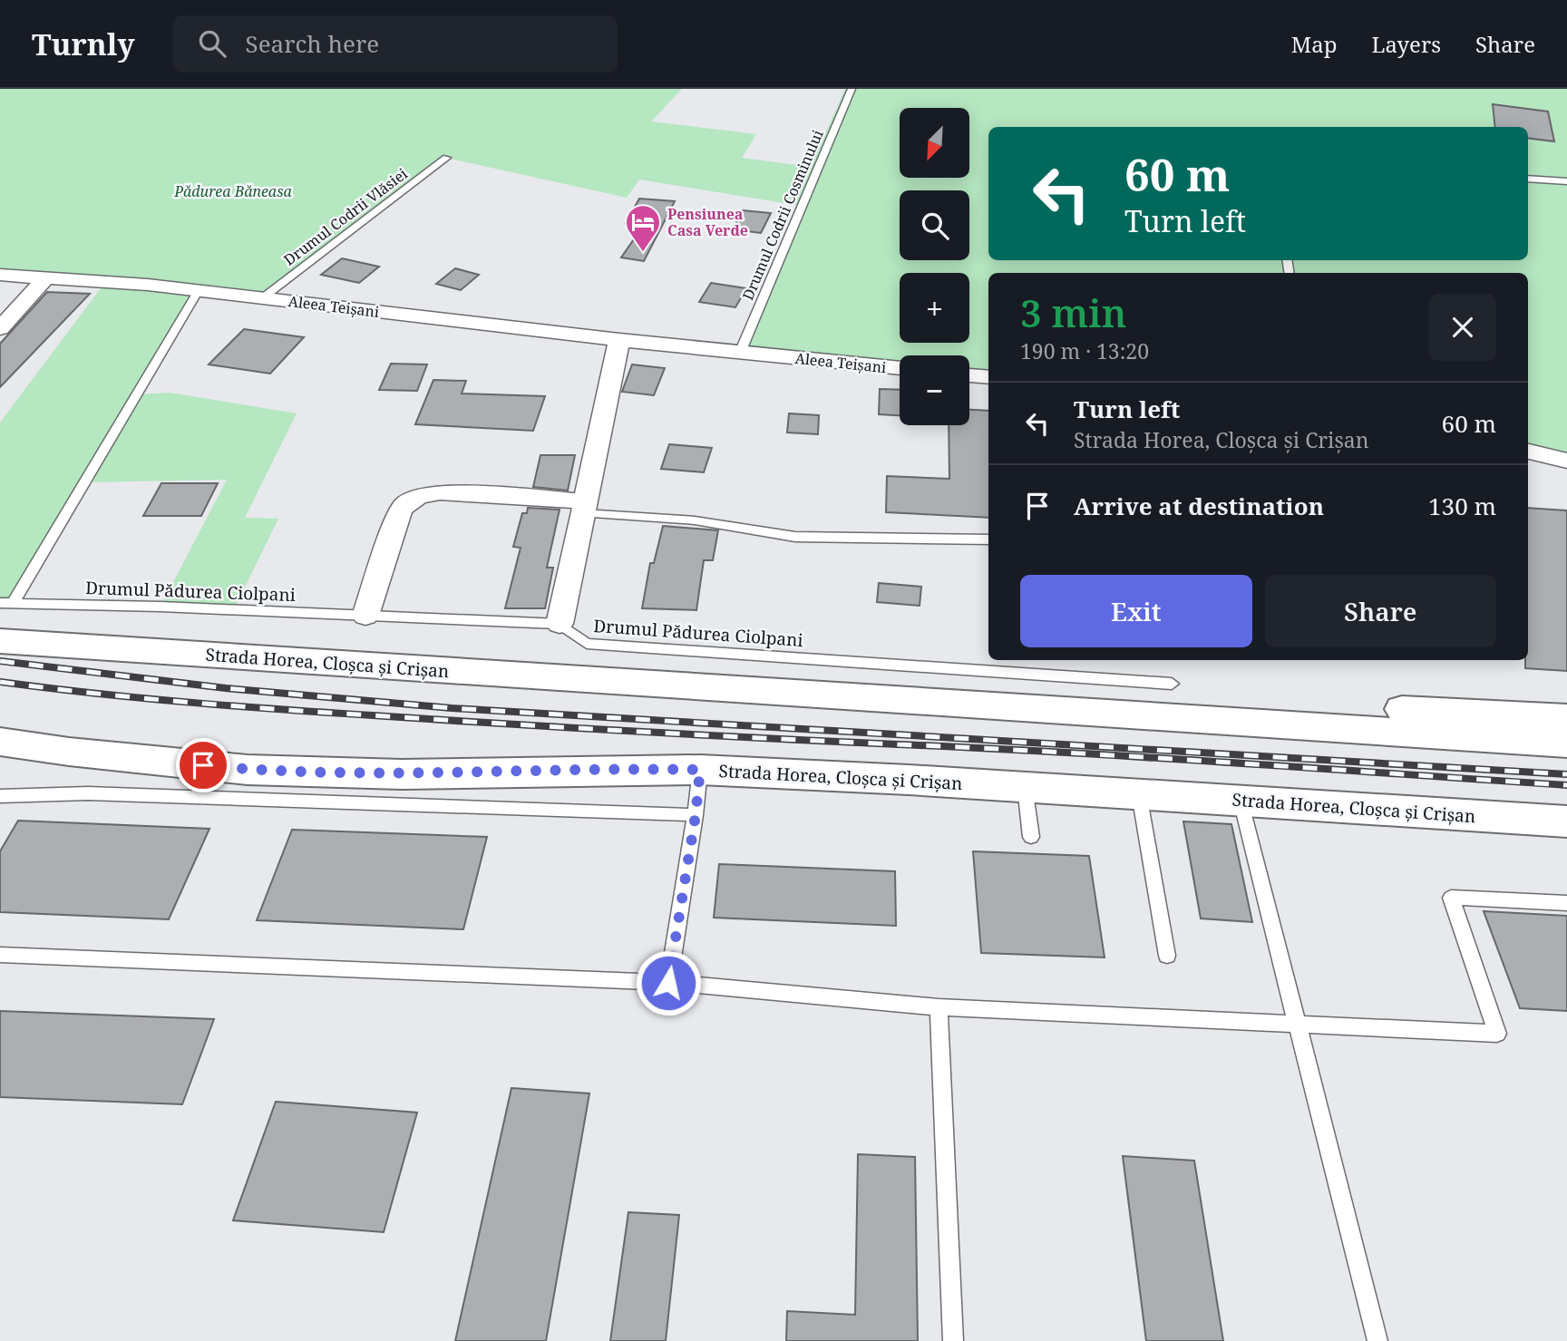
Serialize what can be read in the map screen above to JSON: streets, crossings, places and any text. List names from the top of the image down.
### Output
{
  "streets": {
    "main road": ["Strada Horea, Cloșca și Crișan"],
    "street": ["Aleea Teișani"],
    "lane": ["Drumul Codrii Cosminului", "Drumul Codrii Vlăsiei", "Drumul Pădurea Ciolpani"]
  },
  "crossings": [
    ["Drumul Codrii Cosminului", "Aleea Teișani"],
    ["Drumul Codrii Vlăsiei", "Aleea Teișani"],
    ["Drumul Pădurea Ciolpani", "Strada Horea, Cloșca și Crișan"]
  ],
  "parks": ["Pădurea Băneasa"],
  "places": {
    "hotel": ["Pensiunea Casa Verde"]
  },
  "north": "bottom left",
  "page": {
    "header": "Turnly",
    "search": "Search here",
    "nav": ["Map", "Layers", "Share"],
    "map_buttons": ["+", "−"],
    "turn": ["60 m", "Turn left"],
    "heading": ["3 min", "190 m · 13:20"],
    "list": [
      {
        "name": "Turn left",
        "note": "Strada Horea, Cloșca și Crișan",
        "value": "60 m"
      },
      {
        "name": "Arrive at destination",
        "value": "130 m"
      }
    ],
    "buttons": ["Exit", "Share"]
  }
}
